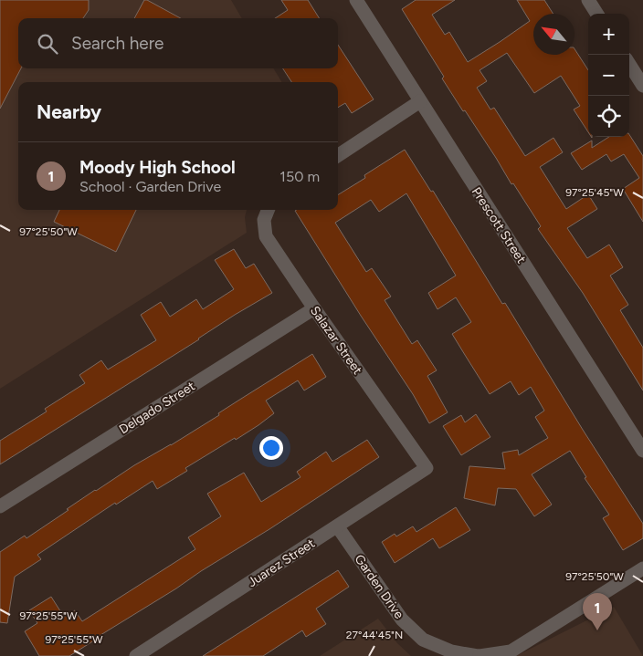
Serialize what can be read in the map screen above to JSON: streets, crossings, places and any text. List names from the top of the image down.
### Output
{
  "streets": {
    "street": [
      "Prescott Street",
      "Salazar Street",
      "Delgado Street",
      "Juarez Street",
      "Garden Drive"
    ]
  },
  "crossings": [
    ["Salazar Street", "Delgado Street"],
    ["Salazar Street", "Juarez Street"],
    ["Juarez Street", "Garden Drive"]
  ],
  "north": "top left",
  "page": {
    "map_buttons": ["+", "−"],
    "search": "Search here",
    "heading": "Nearby",
    "list": [
      {
        "mark": "1",
        "name": "Moody High School",
        "note": "School · Garden Drive",
        "value": "150 m"
      }
    ],
    "pins": "1"
  },
  "coordinates": [
    "97°25'45\"W",
    "97°25'50\"W",
    "97°25'55\"W",
    "27°44'45\"N"
  ]
}
